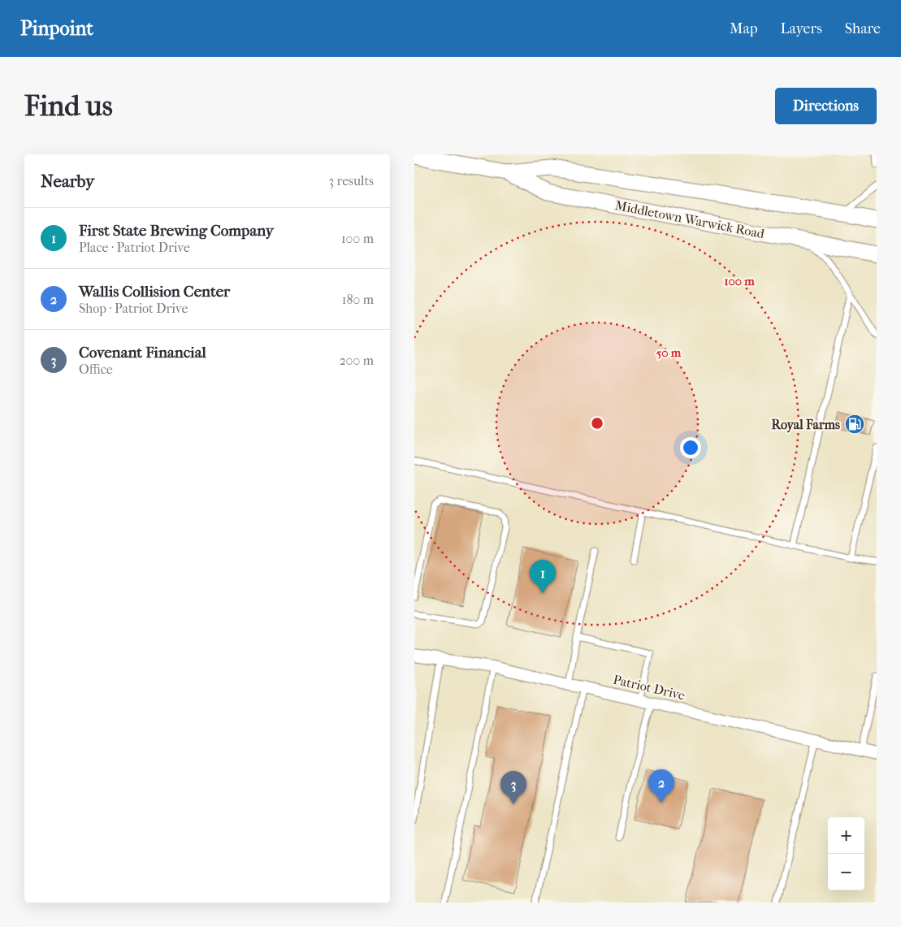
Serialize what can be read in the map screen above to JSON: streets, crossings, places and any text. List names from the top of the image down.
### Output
{
  "streets": {
    "street": ["Middletown Warwick Road", "Patriot Drive"]
  },
  "places": {
    "fuel station": ["Royal Farms"]
  },
  "page": {
    "header": "Pinpoint",
    "nav": ["Map", "Layers", "Share"],
    "buttons": "Directions",
    "title": "Find us",
    "heading": ["Nearby", "3 results"],
    "list": [
      {
        "mark": "1",
        "name": "First State Brewing Company",
        "note": "Place · Patriot Drive",
        "value": "100 m"
      },
      {
        "mark": "2",
        "name": "Wallis Collision Center",
        "note": "Shop · Patriot Drive",
        "value": "180 m"
      },
      {
        "mark": "3",
        "name": "Covenant Financial",
        "note": "Office",
        "value": "200 m"
      }
    ],
    "pins": ["1", "2", "3"],
    "map_buttons": ["+", "−"]
  },
  "rings": ["100 m", "50 m"]
}
